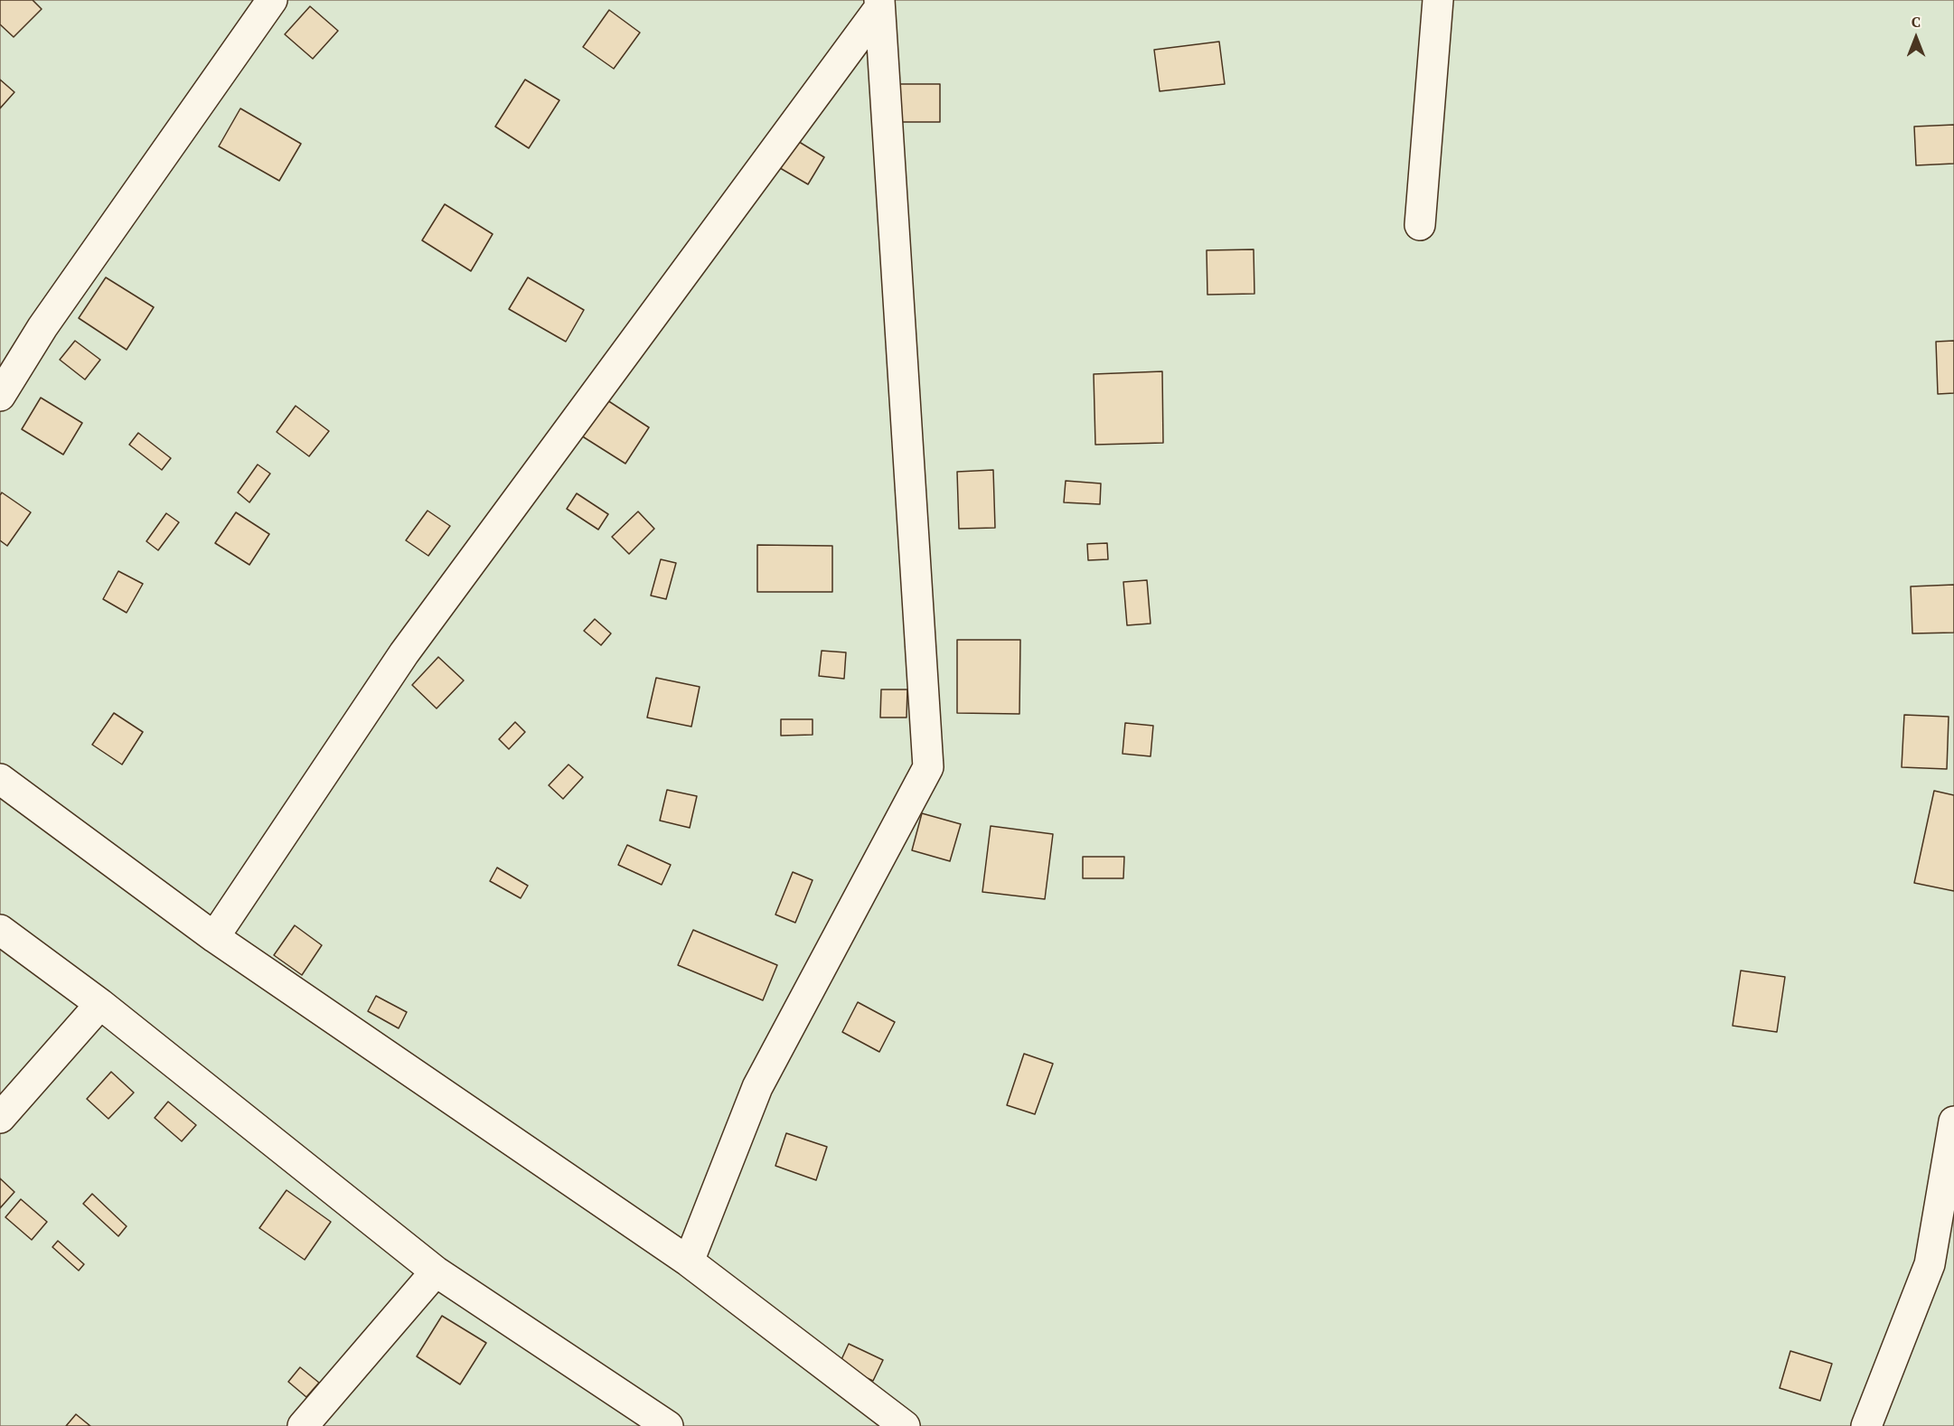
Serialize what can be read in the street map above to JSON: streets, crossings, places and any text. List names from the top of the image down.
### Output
{
  "north": "top"
}
